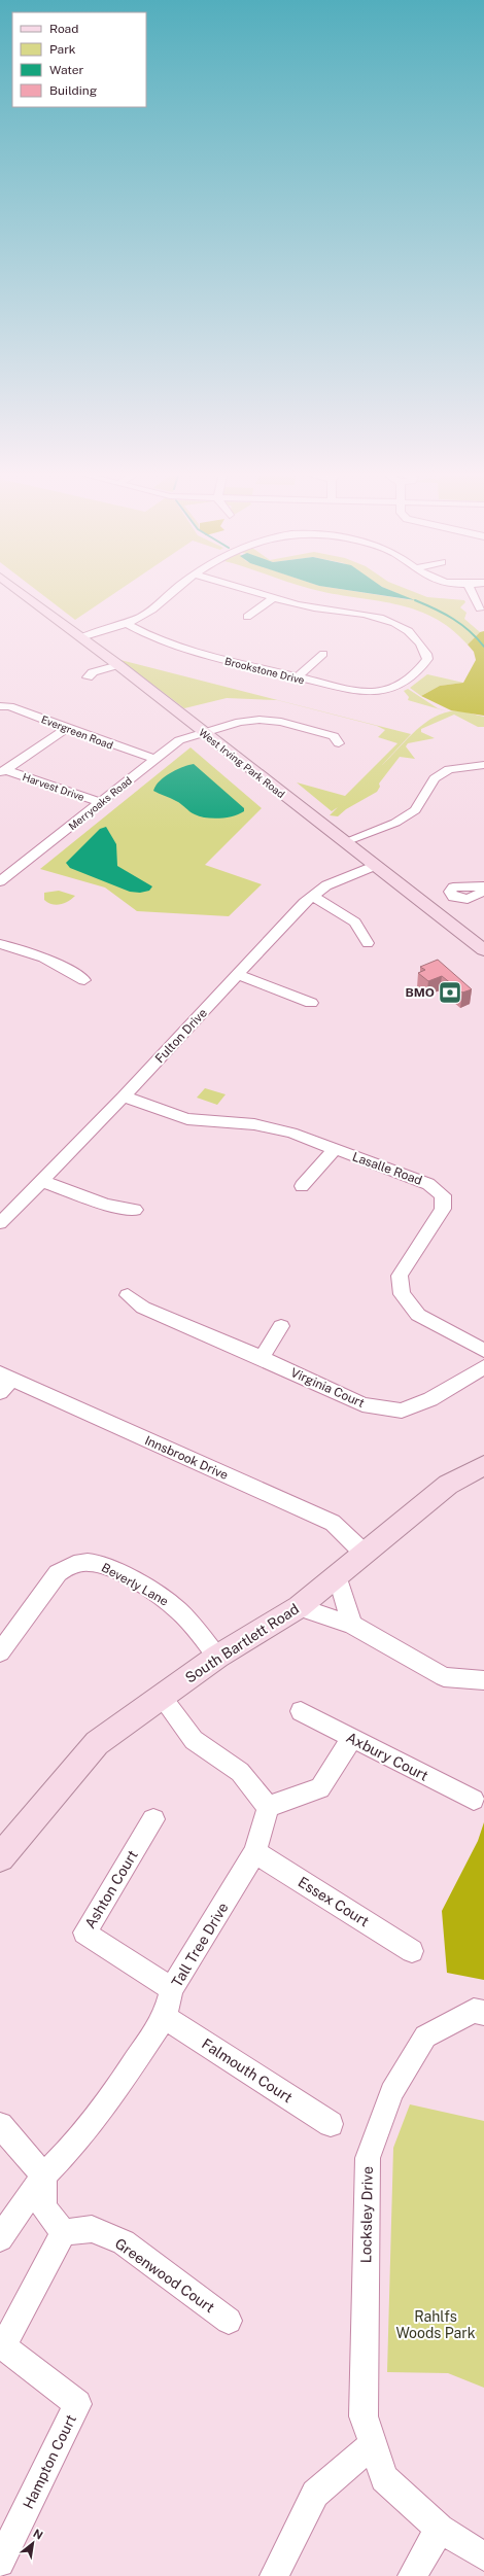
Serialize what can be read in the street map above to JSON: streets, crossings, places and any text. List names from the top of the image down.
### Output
{
  "streets": {
    "main road": ["West Irving Park Road", "South Bartlett Road"],
    "street": [
      "Brookstone Drive",
      "Evergreen Road",
      "Harvest Drive",
      "Merryoaks Road",
      "Fulton Drive",
      "Lasalle Road",
      "Virginia Court",
      "Innsbrook Drive",
      "Beverly Lane",
      "Axbury Court",
      "Ashton Court",
      "Essex Court",
      "Tall Tree Drive",
      "Falmouth Court",
      "Locksley Drive",
      "Greenwood Court",
      "Hampton Court"
    ]
  },
  "crossings": [
    ["Evergreen Road", "Merryoaks Road"],
    ["West Irving Park Road", "Merryoaks Road"],
    ["West Irving Park Road", "Fulton Drive"],
    ["Harvest Drive", "Merryoaks Road"],
    ["Fulton Drive", "Lasalle Road"],
    ["Innsbrook Drive", "South Bartlett Road"],
    ["Beverly Lane", "South Bartlett Road"],
    ["Ashton Court", "Tall Tree Drive"],
    ["Essex Court", "Tall Tree Drive"],
    ["Tall Tree Drive", "Falmouth Court"]
  ],
  "parks": ["Rahlfs Woods Park"],
  "places": {
    "bank": ["BMO"]
  },
  "legend": [
    "Road",
    "Park",
    "Water",
    "Building"
  ],
  "north": "top right"
}
